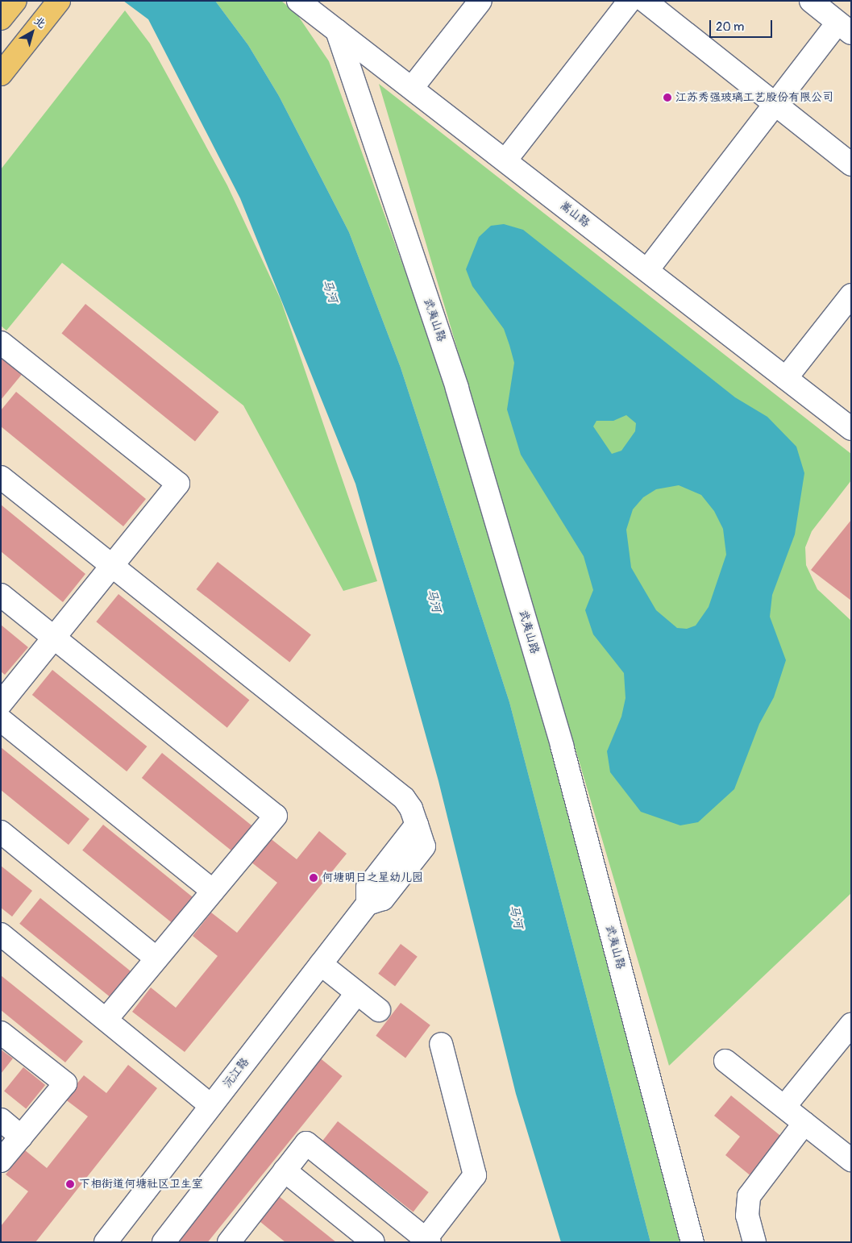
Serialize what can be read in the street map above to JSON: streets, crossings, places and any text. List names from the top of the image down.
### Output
{
  "streets": {
    "street": ["嵩山路", "武夷山路", "沅江路"]
  },
  "crossings": [
    ["嵩山路", "武夷山路"]
  ],
  "water": ["马河"],
  "places": ["江苏秀强玻璃工艺股份有限公司", "何塘明日之星幼儿园", "下相街道何塘社区卫生室"],
  "scale_bar": "20 m",
  "north": "top right"
}
